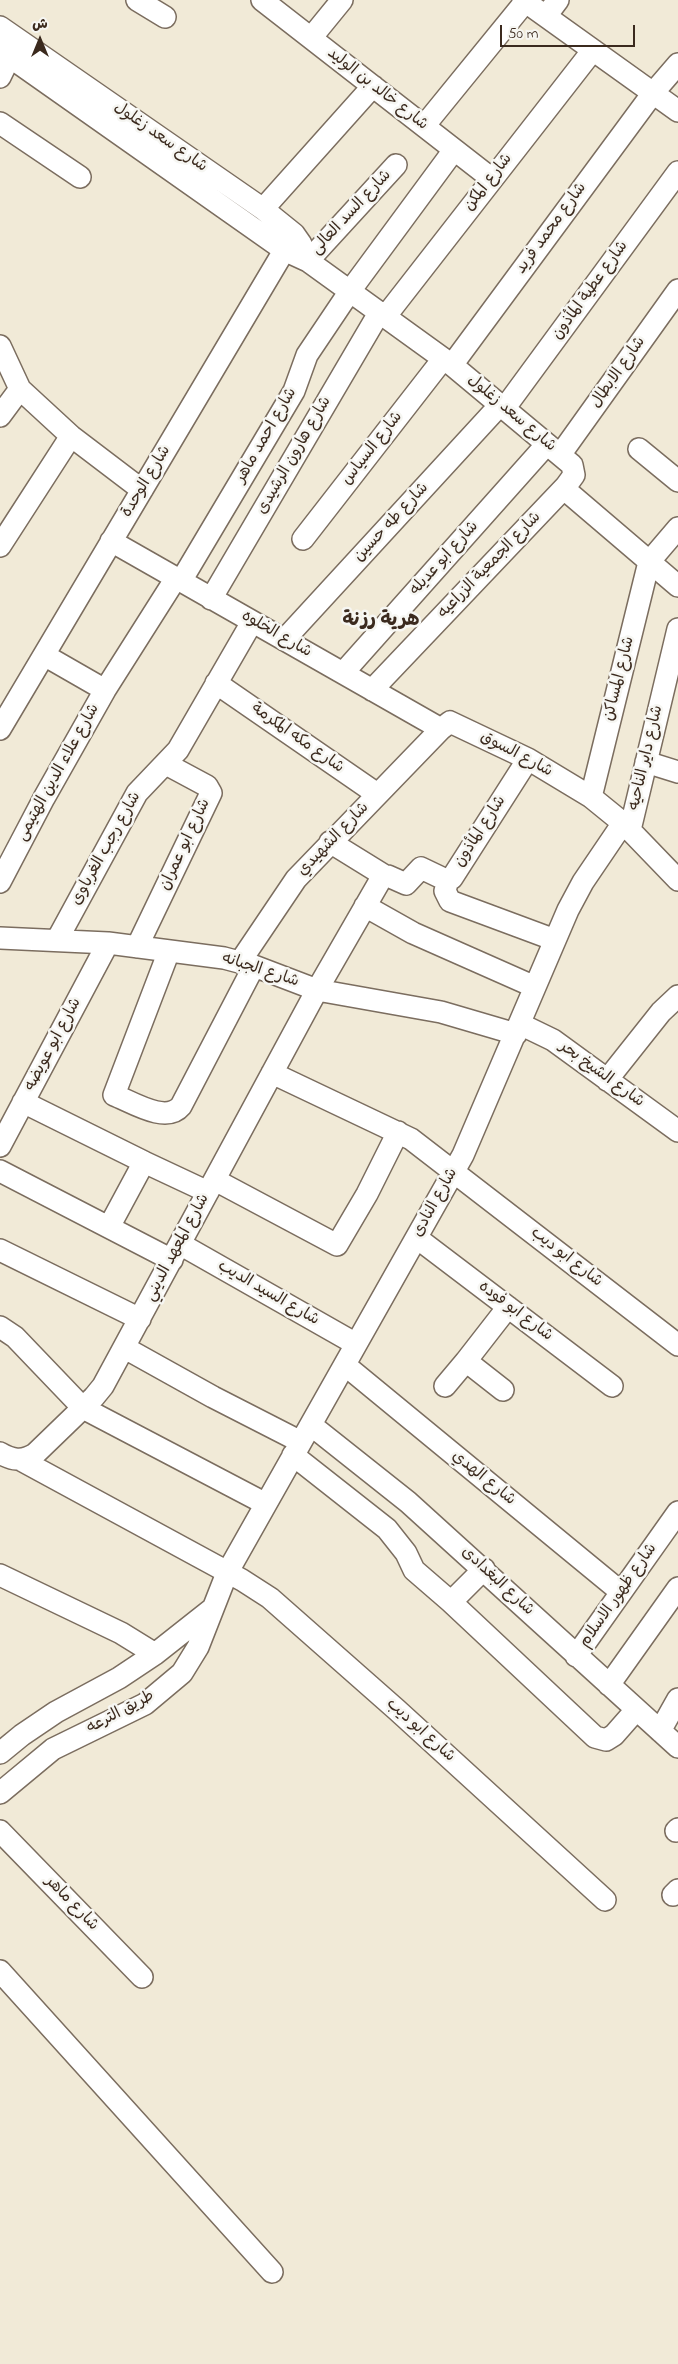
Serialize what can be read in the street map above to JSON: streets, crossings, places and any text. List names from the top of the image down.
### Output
{
  "streets": {
    "street": [
      "شارع خالد بن الوليد",
      "شارع سعد زغلول",
      "شارع المكن",
      "شارع السد العالى",
      "شارع محمد فريد",
      "شارع عطية المأذون",
      "شارع الابطال",
      "شارع احمد ماهر",
      "شارع السياس",
      "شارع هارون الرشيدى",
      "شارع الوحدة",
      "شارع طه حسين",
      "شارع ابو عديله",
      "شارع الجمعية الزراعيه",
      "شارع الخلوه",
      "شارع المساكن",
      "شارع مكه المكرمة",
      "شارع السوق",
      "شارع داير الناحيه",
      "شارع علاء الدين الهتيمى",
      "شارع المأذون",
      "شارع الشهيدي",
      "شارع ابو عمران",
      "شارع رجب الغرباوى",
      "شارع الجبانه",
      "شارع ابو عويضه",
      "شارع الشيخ بحر",
      "شارع النادى",
      "شارع المعهد الديني",
      "شارع ابو ديب",
      "شارع السيد الديب",
      "شارع ابو فوده",
      "شارع الهدي",
      "شارع البغدادى",
      "شارع ظهور الاسلام",
      "طريق الترعه",
      "شارع ماهر"
    ]
  },
  "crossings": [
    ["شارع خالد بن الوليد", "شارع المكن"],
    ["شارع خالد بن الوليد", "شارع احمد ماهر"],
    ["شارع سعد زغلول", "شارع المكن"],
    ["شارع سعد زغلول", "شارع السد العالى"],
    ["شارع سعد زغلول", "شارع محمد فريد"],
    ["شارع سعد زغلول", "شارع عطية المأذون"],
    ["شارع سعد زغلول", "شارع الابطال"],
    ["شارع سعد زغلول", "شارع احمد ماهر"],
    ["شارع سعد زغلول", "شارع السياس"],
    ["شارع سعد زغلول", "شارع هارون الرشيدى"],
    ["شارع سعد زغلول", "شارع الوحدة"],
    ["شارع سعد زغلول", "شارع طه حسين"],
    ["شارع سعد زغلول", "شارع ابو عديله"],
    ["شارع سعد زغلول", "شارع الجمعية الزراعيه"],
    ["شارع المكن", "شارع هارون الرشيدى"],
    ["شارع محمد فريد", "شارع السياس"],
    ["شارع عطية المأذون", "شارع طه حسين"],
    ["شارع الابطال", "شارع ابو عديله"],
    ["شارع احمد ماهر", "شارع الخلوه"],
    ["شارع احمد ماهر", "شارع علاء الدين الهتيمى"],
    ["شارع هارون الرشيدى", "شارع الخلوه"],
    ["شارع الوحدة", "شارع الخلوه"],
    ["شارع طه حسين", "شارع الخلوه"],
    ["شارع ابو عديله", "شارع الخلوه"],
    ["شارع الجمعية الزراعيه", "شارع الخلوه"],
    ["شارع الخلوه", "شارع السوق"],
    ["شارع الخلوه", "شارع الشهيدي"],
    ["شارع الخلوه", "شارع رجب الغرباوى"],
    ["شارع المساكن", "شارع السوق"],
    ["شارع مكه المكرمة", "شارع الشهيدي"],
    ["شارع مكه المكرمة", "شارع رجب الغرباوى"],
    ["شارع السوق", "شارع المأذون"],
    ["شارع السوق", "شارع الشهيدي"],
    ["شارع داير الناحيه", "شارع النادى"],
    ["شارع الشهيدي", "شارع الجبانه"],
    ["شارع ابو عمران", "شارع رجب الغرباوى"],
    ["شارع ابو عمران", "شارع الجبانه"],
    ["شارع رجب الغرباوى", "شارع الجبانه"],
    ["شارع الجبانه", "شارع ابو عويضه"],
    ["شارع الجبانه", "شارع الشيخ بحر"],
    ["شارع الجبانه", "شارع النادى"],
    ["شارع الجبانه", "شارع المعهد الديني"],
    ["شارع الشيخ بحر", "شارع النادى"],
    ["شارع النادى", "شارع ابو ديب"],
    ["شارع النادى", "شارع السيد الديب"],
    ["شارع النادى", "شارع ابو فوده"],
    ["شارع النادى", "شارع الهدي"],
    ["شارع النادى", "شارع البغدادى"],
    ["شارع النادى", "طريق الترعه"],
    ["شارع المعهد الديني", "شارع ابو ديب"],
    ["شارع المعهد الديني", "شارع السيد الديب"],
    ["شارع ابو ديب", "طريق الترعه"],
    ["شارع الهدي", "شارع ظهور الاسلام"],
    ["شارع البغدادى", "شارع ظهور الاسلام"]
  ],
  "districts": ["هرية رزنة"],
  "scale_bar": "50 m",
  "north": "top"
}
